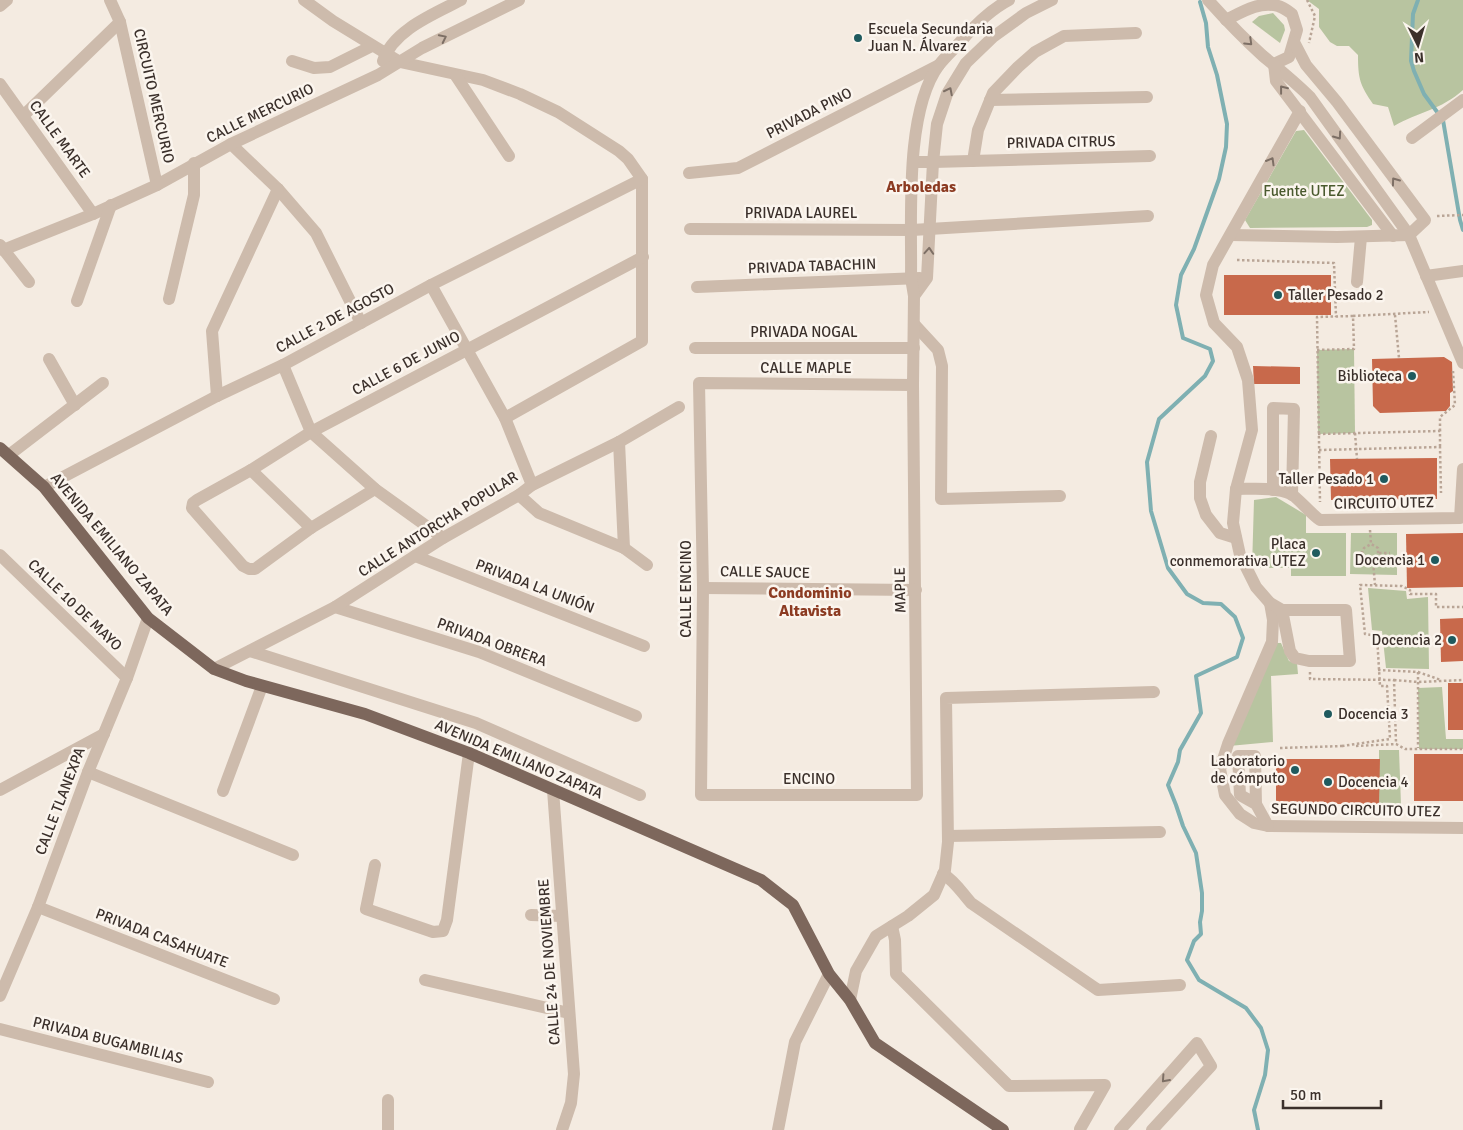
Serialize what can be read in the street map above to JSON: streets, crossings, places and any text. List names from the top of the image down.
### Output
{
  "streets": {
    "main road": ["AVENIDA EMILIANO ZAPATA"],
    "street": [
      "CIRCUITO MERCURIO",
      "CALLE MERCURIO",
      "PRIVADA PINO",
      "CALLE MARTE",
      "PRIVADA CITRUS",
      "PRIVADA LAUREL",
      "PRIVADA TABACHIN",
      "CALLE 2 DE AGOSTO",
      "PRIVADA NOGAL",
      "CALLE 6 DE JUNIO",
      "CALLE MAPLE",
      "CIRCUITO UTEZ",
      "CALLE ANTORCHA POPULAR",
      "CALLE SAUCE",
      "PRIVADA LA UNIÓN",
      "CALLE ENCINO",
      "MAPLE",
      "CALLE 10 DE MAYO",
      "PRIVADA OBRERA",
      "ENCINO",
      "CALLE TLANEXPA",
      "SEGUNDO CIRCUITO UTEZ",
      "PRIVADA CASAHUATE",
      "CALLE 24 DE NOVIEMBRE",
      "PRIVADA BUGAMBILIAS"
    ]
  },
  "crossings": [
    ["CIRCUITO MERCURIO", "CALLE MERCURIO"],
    ["CIRCUITO MERCURIO", "CALLE MARTE"],
    ["PRIVADA PINO", "MAPLE"],
    ["PRIVADA CITRUS", "MAPLE"],
    ["PRIVADA LAUREL", "MAPLE"],
    ["PRIVADA TABACHIN", "MAPLE"],
    ["CALLE 2 DE AGOSTO", "AVENIDA EMILIANO ZAPATA"],
    ["PRIVADA NOGAL", "MAPLE"],
    ["CALLE MAPLE", "CALLE ENCINO"],
    ["CALLE MAPLE", "MAPLE"],
    ["CALLE ANTORCHA POPULAR", "AVENIDA EMILIANO ZAPATA"],
    ["CALLE ANTORCHA POPULAR", "PRIVADA LA UNIÓN"],
    ["CALLE ANTORCHA POPULAR", "PRIVADA OBRERA"],
    ["AVENIDA EMILIANO ZAPATA", "CALLE TLANEXPA"],
    ["AVENIDA EMILIANO ZAPATA", "CALLE 24 DE NOVIEMBRE"],
    ["CALLE SAUCE", "CALLE ENCINO"],
    ["CALLE SAUCE", "MAPLE"],
    ["CALLE ENCINO", "ENCINO"],
    ["MAPLE", "ENCINO"],
    ["CALLE 10 DE MAYO", "CALLE TLANEXPA"],
    ["CALLE TLANEXPA", "PRIVADA CASAHUATE"]
  ],
  "districts": ["Arboledas", "Condominio Altavista"],
  "parks": ["Fuente UTEZ"],
  "places": [
    "Escuela Secundaria Juan N. Álvarez",
    "Taller Pesado 2",
    "Biblioteca",
    "Taller Pesado 1",
    "Placa conmemorativa UTEZ",
    "Docencia 1",
    "Docencia 2",
    "Docencia 3",
    "Laboratorio de cómputo",
    "Docencia 4"
  ],
  "scale_bar": "50 m",
  "north": "bottom"
}
